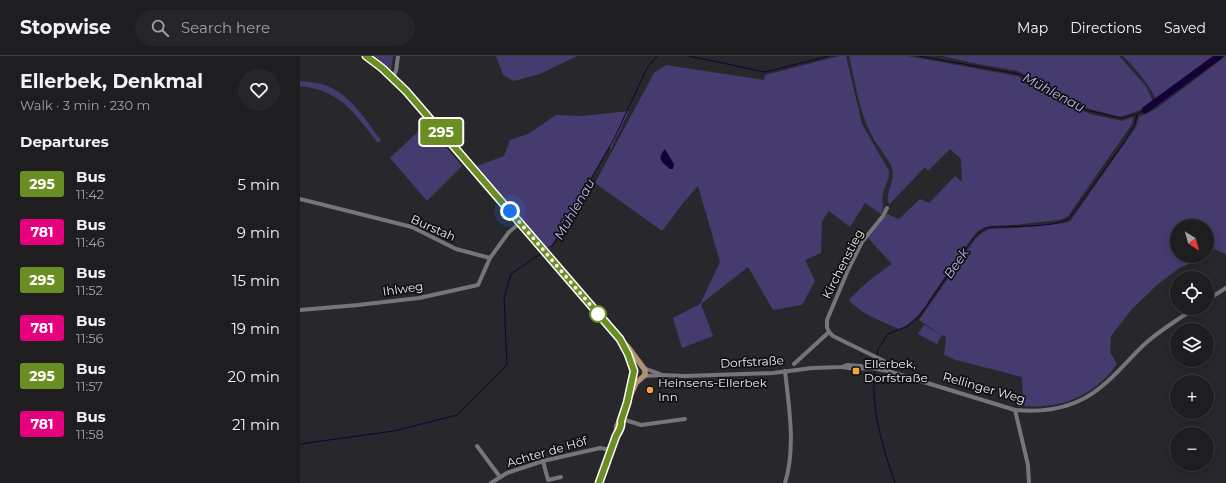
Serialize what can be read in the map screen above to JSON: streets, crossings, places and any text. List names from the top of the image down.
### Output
{
  "streets": {
    "street": [
      "Burstah",
      "Kirchenstieg",
      "Ihlweg",
      "Dorfstraße",
      "Rellinger Weg",
      "Achter de Höf"
    ]
  },
  "crossings": [
    ["Burstah", "Ihlweg"],
    ["Dorfstraße", "Rellinger Weg"]
  ],
  "water": ["Mühlenau", "Beek"],
  "places": {
    "transit": ["Ellerbek, Dorfstraße"],
    "other": ["Heinsens-Ellerbek Inn"]
  },
  "lines": ["bus line 295"],
  "north": "bottom right",
  "page": {
    "header": "Stopwise",
    "search": "Search here",
    "nav": ["Map", "Directions", "Saved"],
    "heading": [
      ["Ellerbek, Denkmal", "Walk · 3 min · 230 m"],
      "Departures"
    ],
    "on_map": "295",
    "list": [
      {
        "mark": "295",
        "name": "Bus",
        "note": "11:42",
        "value": "5 min"
      },
      {
        "mark": "781",
        "name": "Bus",
        "note": "11:46",
        "value": "9 min"
      },
      {
        "mark": "295",
        "name": "Bus",
        "note": "11:52",
        "value": "15 min"
      },
      {
        "mark": "781",
        "name": "Bus",
        "note": "11:56",
        "value": "19 min"
      },
      {
        "mark": "295",
        "name": "Bus",
        "note": "11:57",
        "value": "20 min"
      },
      {
        "mark": "781",
        "name": "Bus",
        "note": "11:58",
        "value": "21 min"
      }
    ],
    "map_buttons": ["+", "−"]
  }
}
